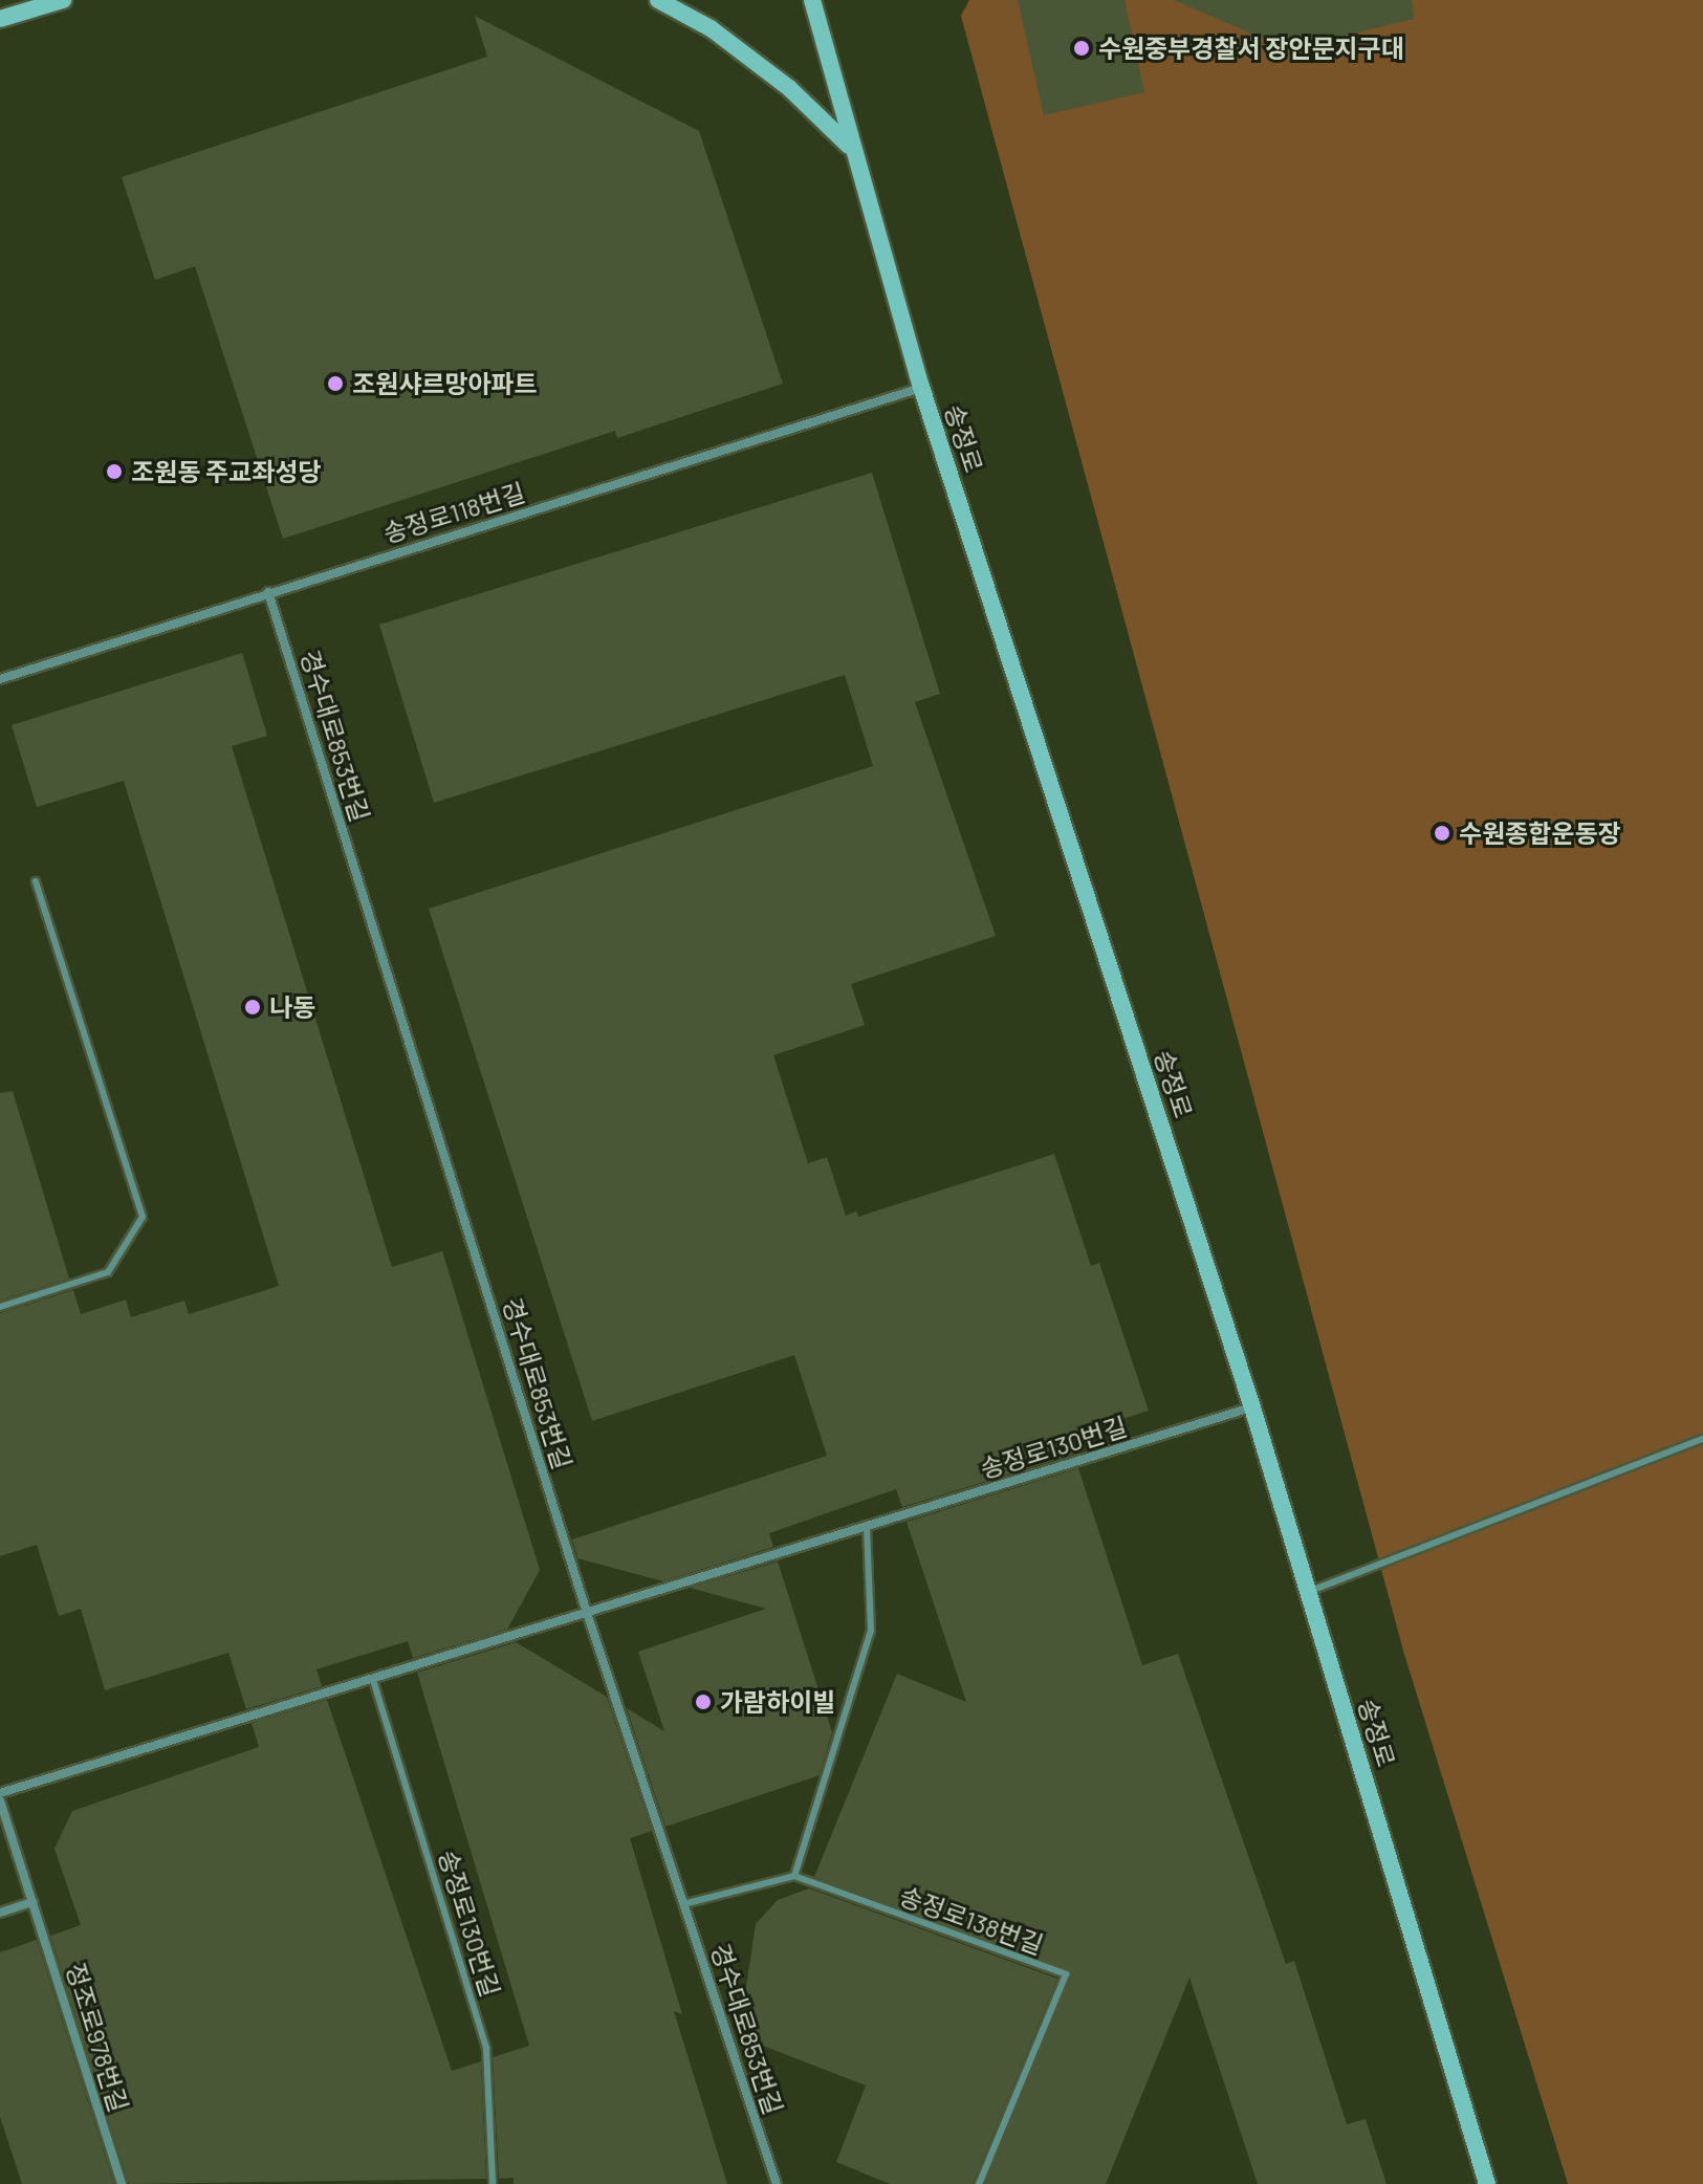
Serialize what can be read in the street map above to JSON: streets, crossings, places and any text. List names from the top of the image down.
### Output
{
  "streets": {
    "street": [
      "송정로",
      "송정로118번길",
      "경수대로853번길",
      "송정로130번길",
      "정조로978번길"
    ],
    "lane": ["송정로138번길"]
  },
  "crossings": [
    ["송정로", "송정로118번길"],
    ["송정로", "송정로130번길"],
    ["송정로118번길", "경수대로853번길"],
    ["경수대로853번길", "송정로130번길"]
  ],
  "places": [
    "수원중부경찰서 장안문지구대",
    "조원샤르망아파트",
    "조원동 주교좌성당",
    "수원종합운동장",
    "나동",
    "가람하이빌"
  ]
}
